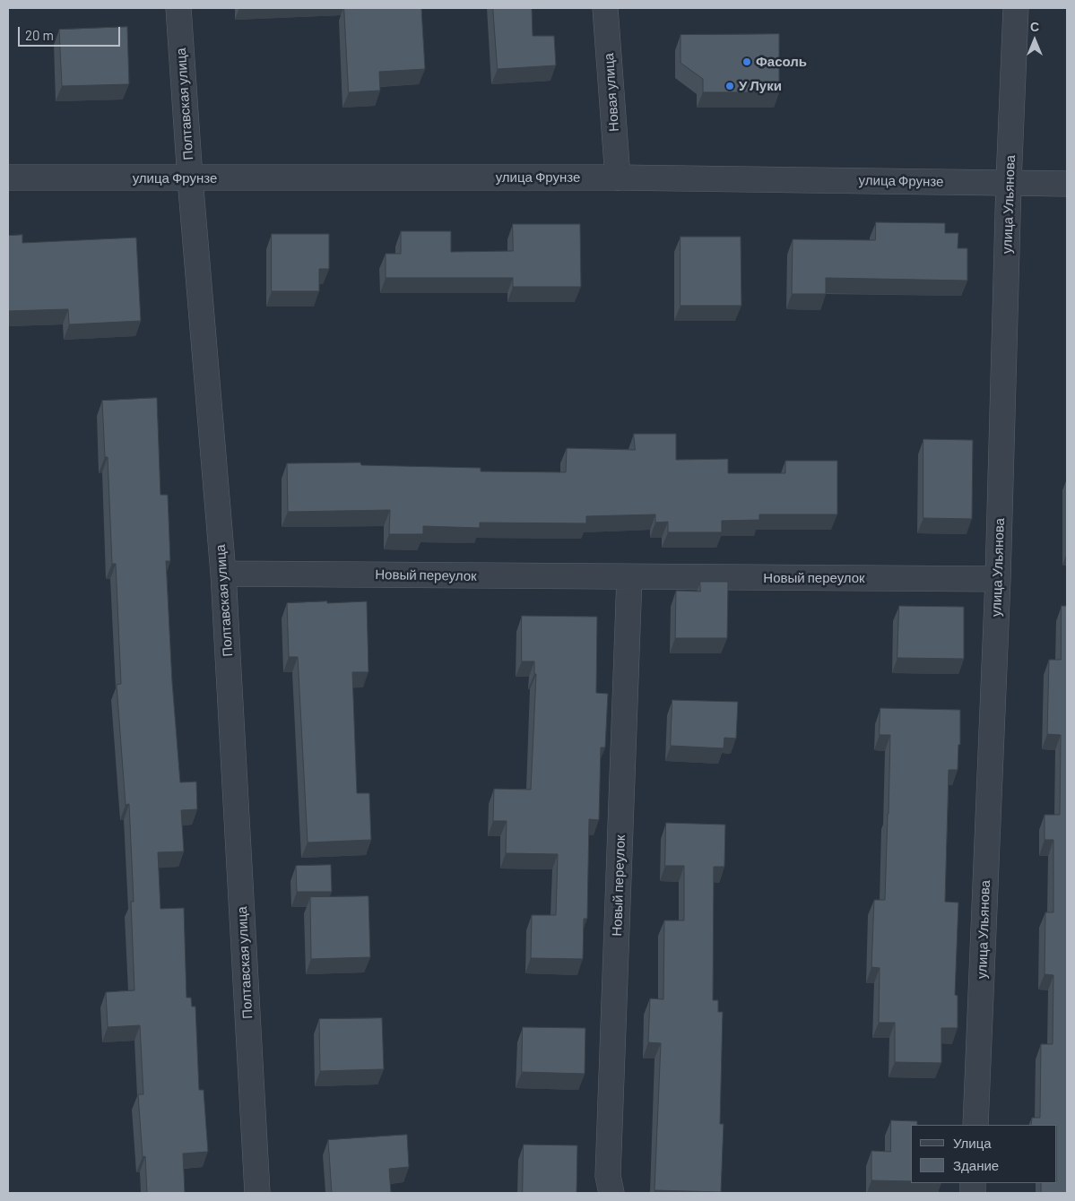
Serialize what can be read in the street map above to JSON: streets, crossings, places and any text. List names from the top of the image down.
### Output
{
  "streets": {
    "street": [
      "Новая улица",
      "Полтавская улица",
      "улица Фрунзе",
      "улица Ульянова",
      "Новый переулок"
    ]
  },
  "crossings": [
    ["Новая улица", "улица Фрунзе"],
    ["Полтавская улица", "улица Фрунзе"],
    ["Полтавская улица", "Новый переулок"],
    ["улица Фрунзе", "улица Ульянова"],
    ["улица Ульянова", "Новый переулок"]
  ],
  "places": ["Фасоль", "У Луки"],
  "legend": ["Улица", "Здание"],
  "scale_bar": "20 m",
  "north": "top"
}
